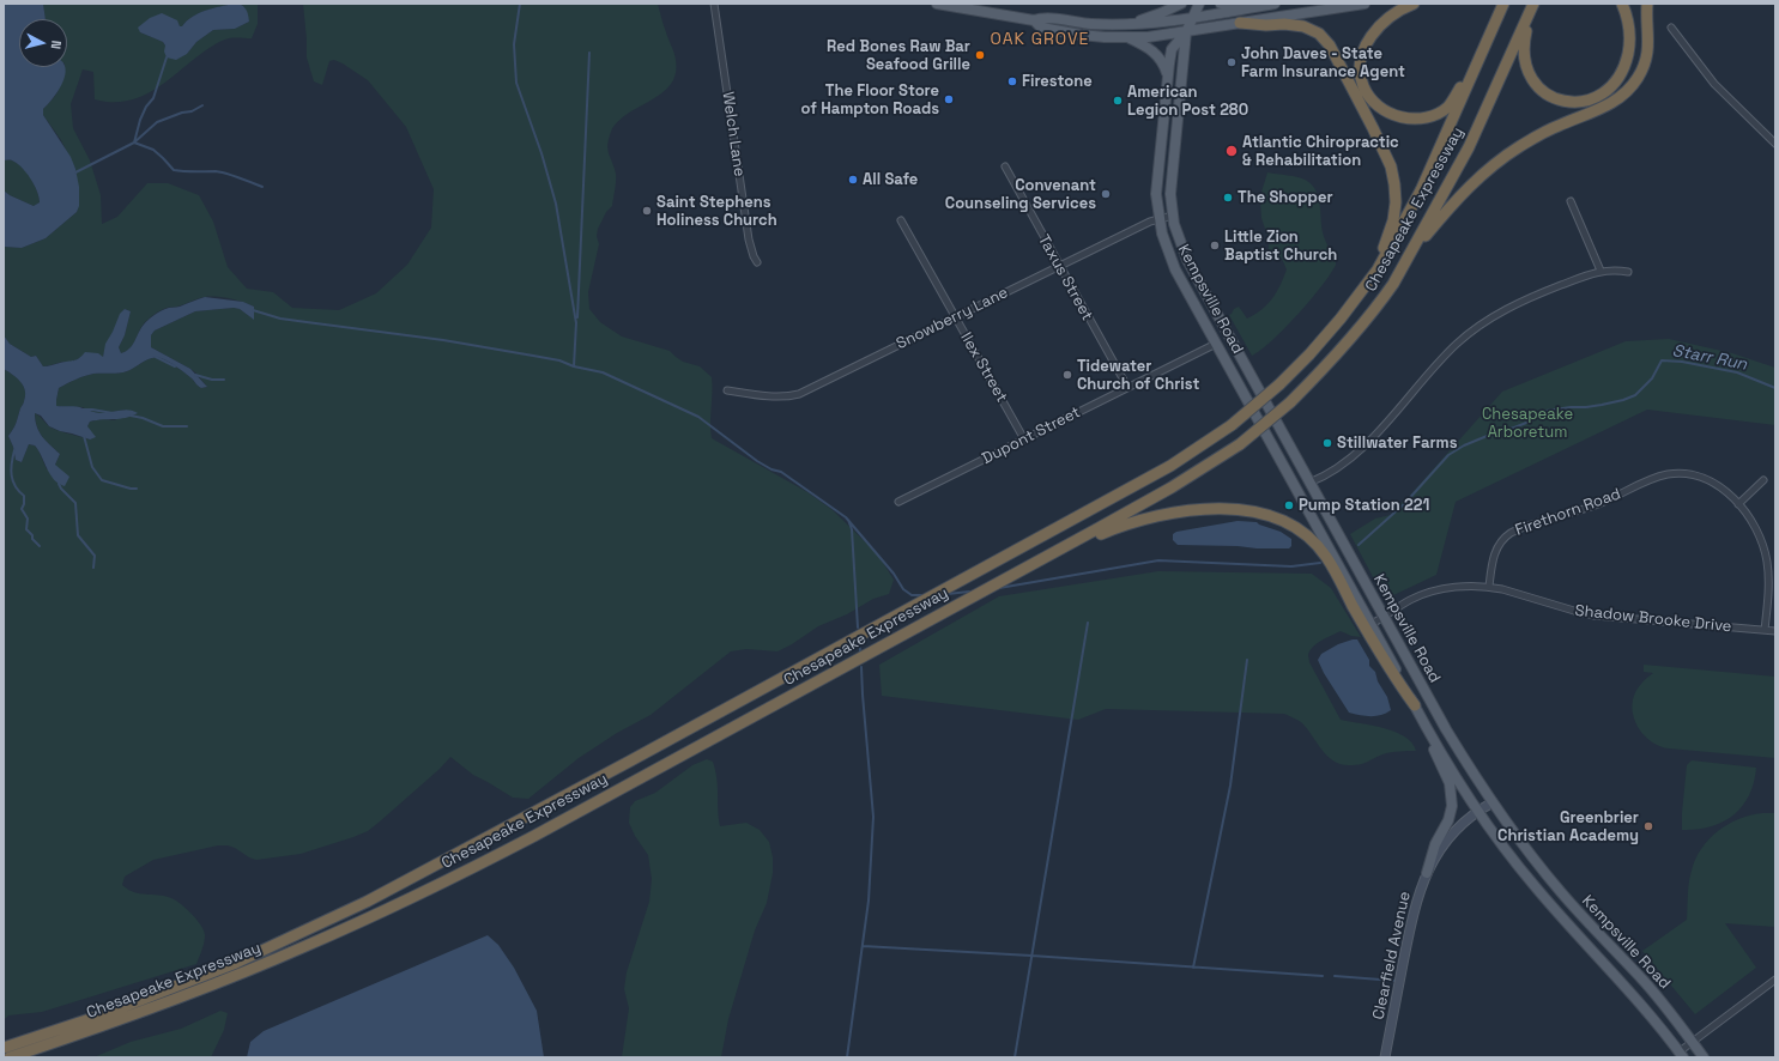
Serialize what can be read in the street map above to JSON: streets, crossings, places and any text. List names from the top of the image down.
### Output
{
  "streets": {
    "highway": ["Chesapeake Expressway"],
    "main road": ["Kempsville Road"],
    "street": [
      "Welch Lane",
      "Taxus Street",
      "Snowberry Lane",
      "Ilex Street",
      "Dupont Street",
      "Firethorn Road",
      "Shadow Brooke Drive",
      "Clearfield Avenue"
    ]
  },
  "crossings": [
    ["Taxus Street", "Snowberry Lane"],
    ["Taxus Street", "Dupont Street"],
    ["Kempsville Road", "Snowberry Lane"],
    ["Kempsville Road", "Dupont Street"],
    ["Kempsville Road", "Shadow Brooke Drive"],
    ["Kempsville Road", "Clearfield Avenue"],
    ["Snowberry Lane", "Ilex Street"],
    ["Ilex Street", "Dupont Street"],
    ["Firethorn Road", "Shadow Brooke Drive"]
  ],
  "districts": ["OAK GROVE"],
  "water": ["Starr Run"],
  "parks": ["Chesapeake Arboretum"],
  "places": [
    "Red Bones Raw Bar Seafood Grille",
    "John Daves - State Farm Insurance Agent",
    "Firestone",
    "The Floor Store of Hampton Roads",
    "American Legion Post 280",
    "Atlantic Chiropractic & Rehabilitation",
    "All Safe",
    "Convenant Counseling Services",
    "The Shopper",
    "Saint Stephens Holiness Church",
    "Little Zion Baptist Church",
    "Tidewater Church of Christ",
    "Stillwater Farms",
    "Pump Station 221",
    "Greenbrier Christian Academy"
  ],
  "north": "right"
}
